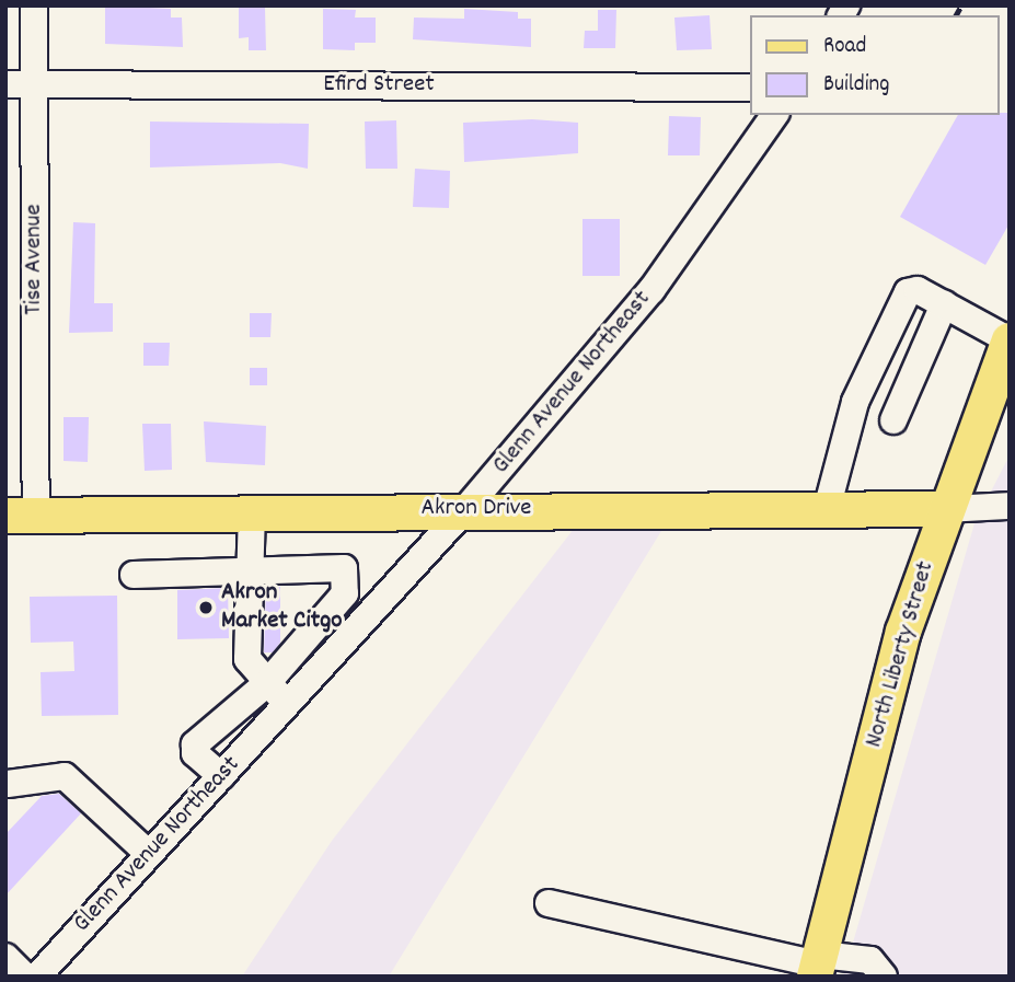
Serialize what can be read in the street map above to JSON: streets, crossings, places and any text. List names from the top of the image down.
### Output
{
  "streets": {
    "main road": ["Akron Drive", "North Liberty Street"],
    "street": ["Efird Street", "Tise Avenue", "Glenn Avenue Northeast"]
  },
  "crossings": [
    ["Efird Street", "Tise Avenue"],
    ["Tise Avenue", "Akron Drive"],
    ["Glenn Avenue Northeast", "Akron Drive"],
    ["Akron Drive", "North Liberty Street"]
  ],
  "places": ["Akron Market Citgo"],
  "legend": ["Road", "Building"]
}
